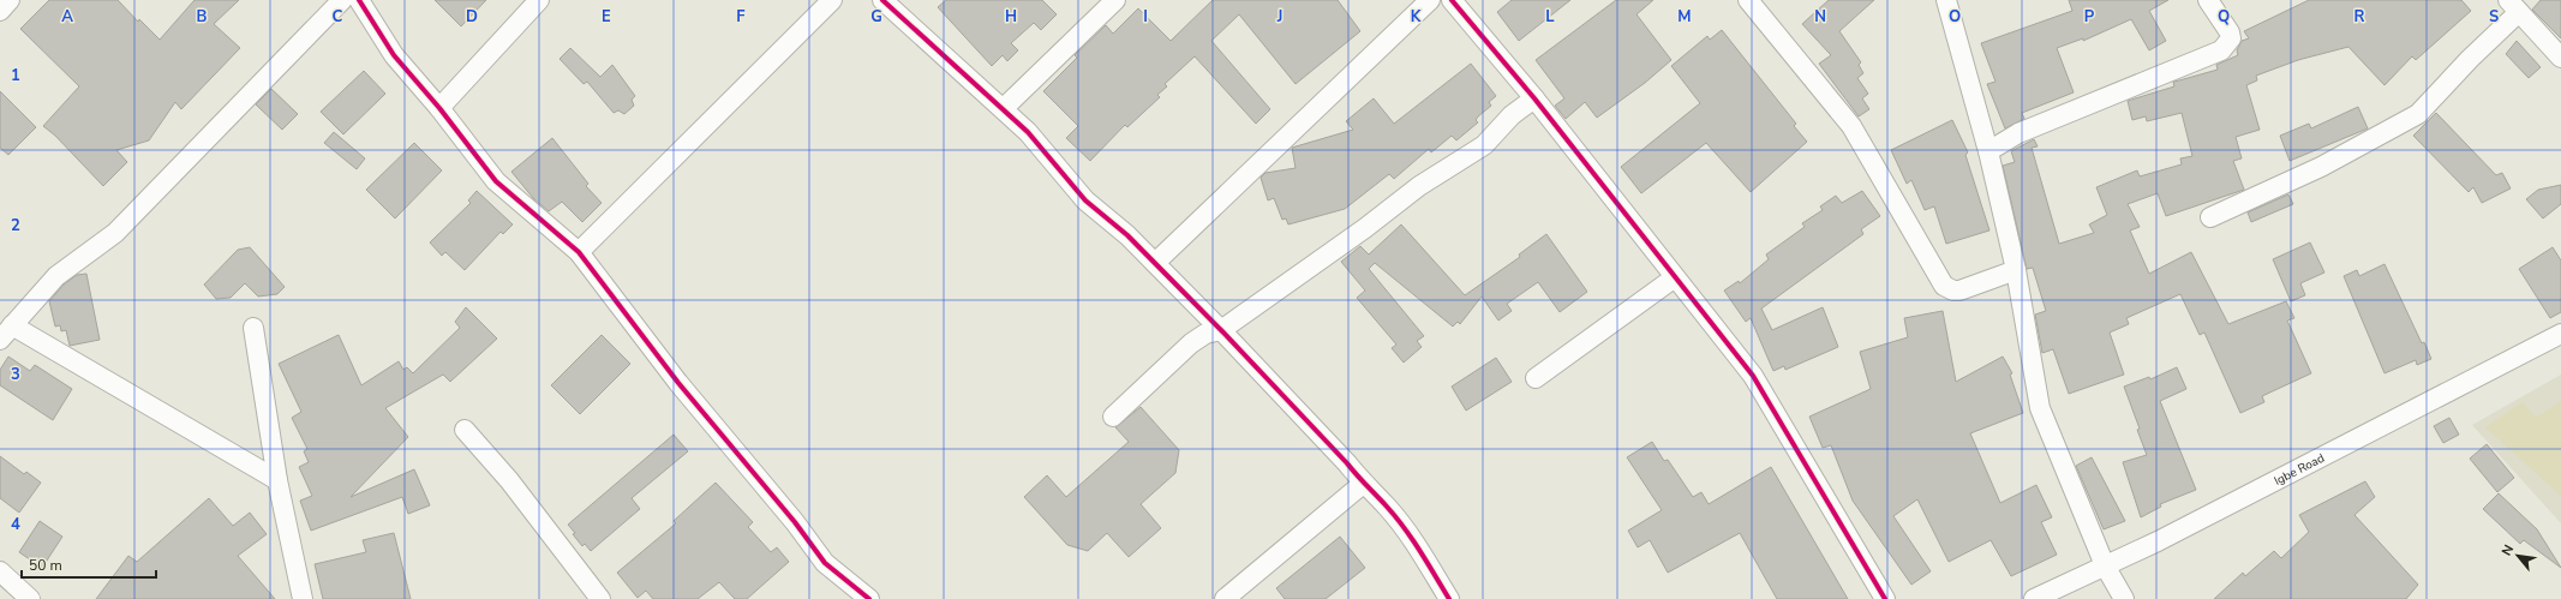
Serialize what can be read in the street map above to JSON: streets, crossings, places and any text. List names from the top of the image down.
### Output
{
  "streets": {
    "street": ["Igbe Road"]
  },
  "scale_bar": "50 m",
  "north": "top left",
  "grid": {
    "columns": [
      "A",
      "B",
      "C",
      "D",
      "E",
      "F",
      "G",
      "H",
      "I",
      "J",
      "K",
      "L",
      "M",
      "N",
      "O",
      "P",
      "Q",
      "R",
      "S"
    ],
    "rows": [
      "1",
      "2",
      "3",
      "4"
    ]
  }
}
